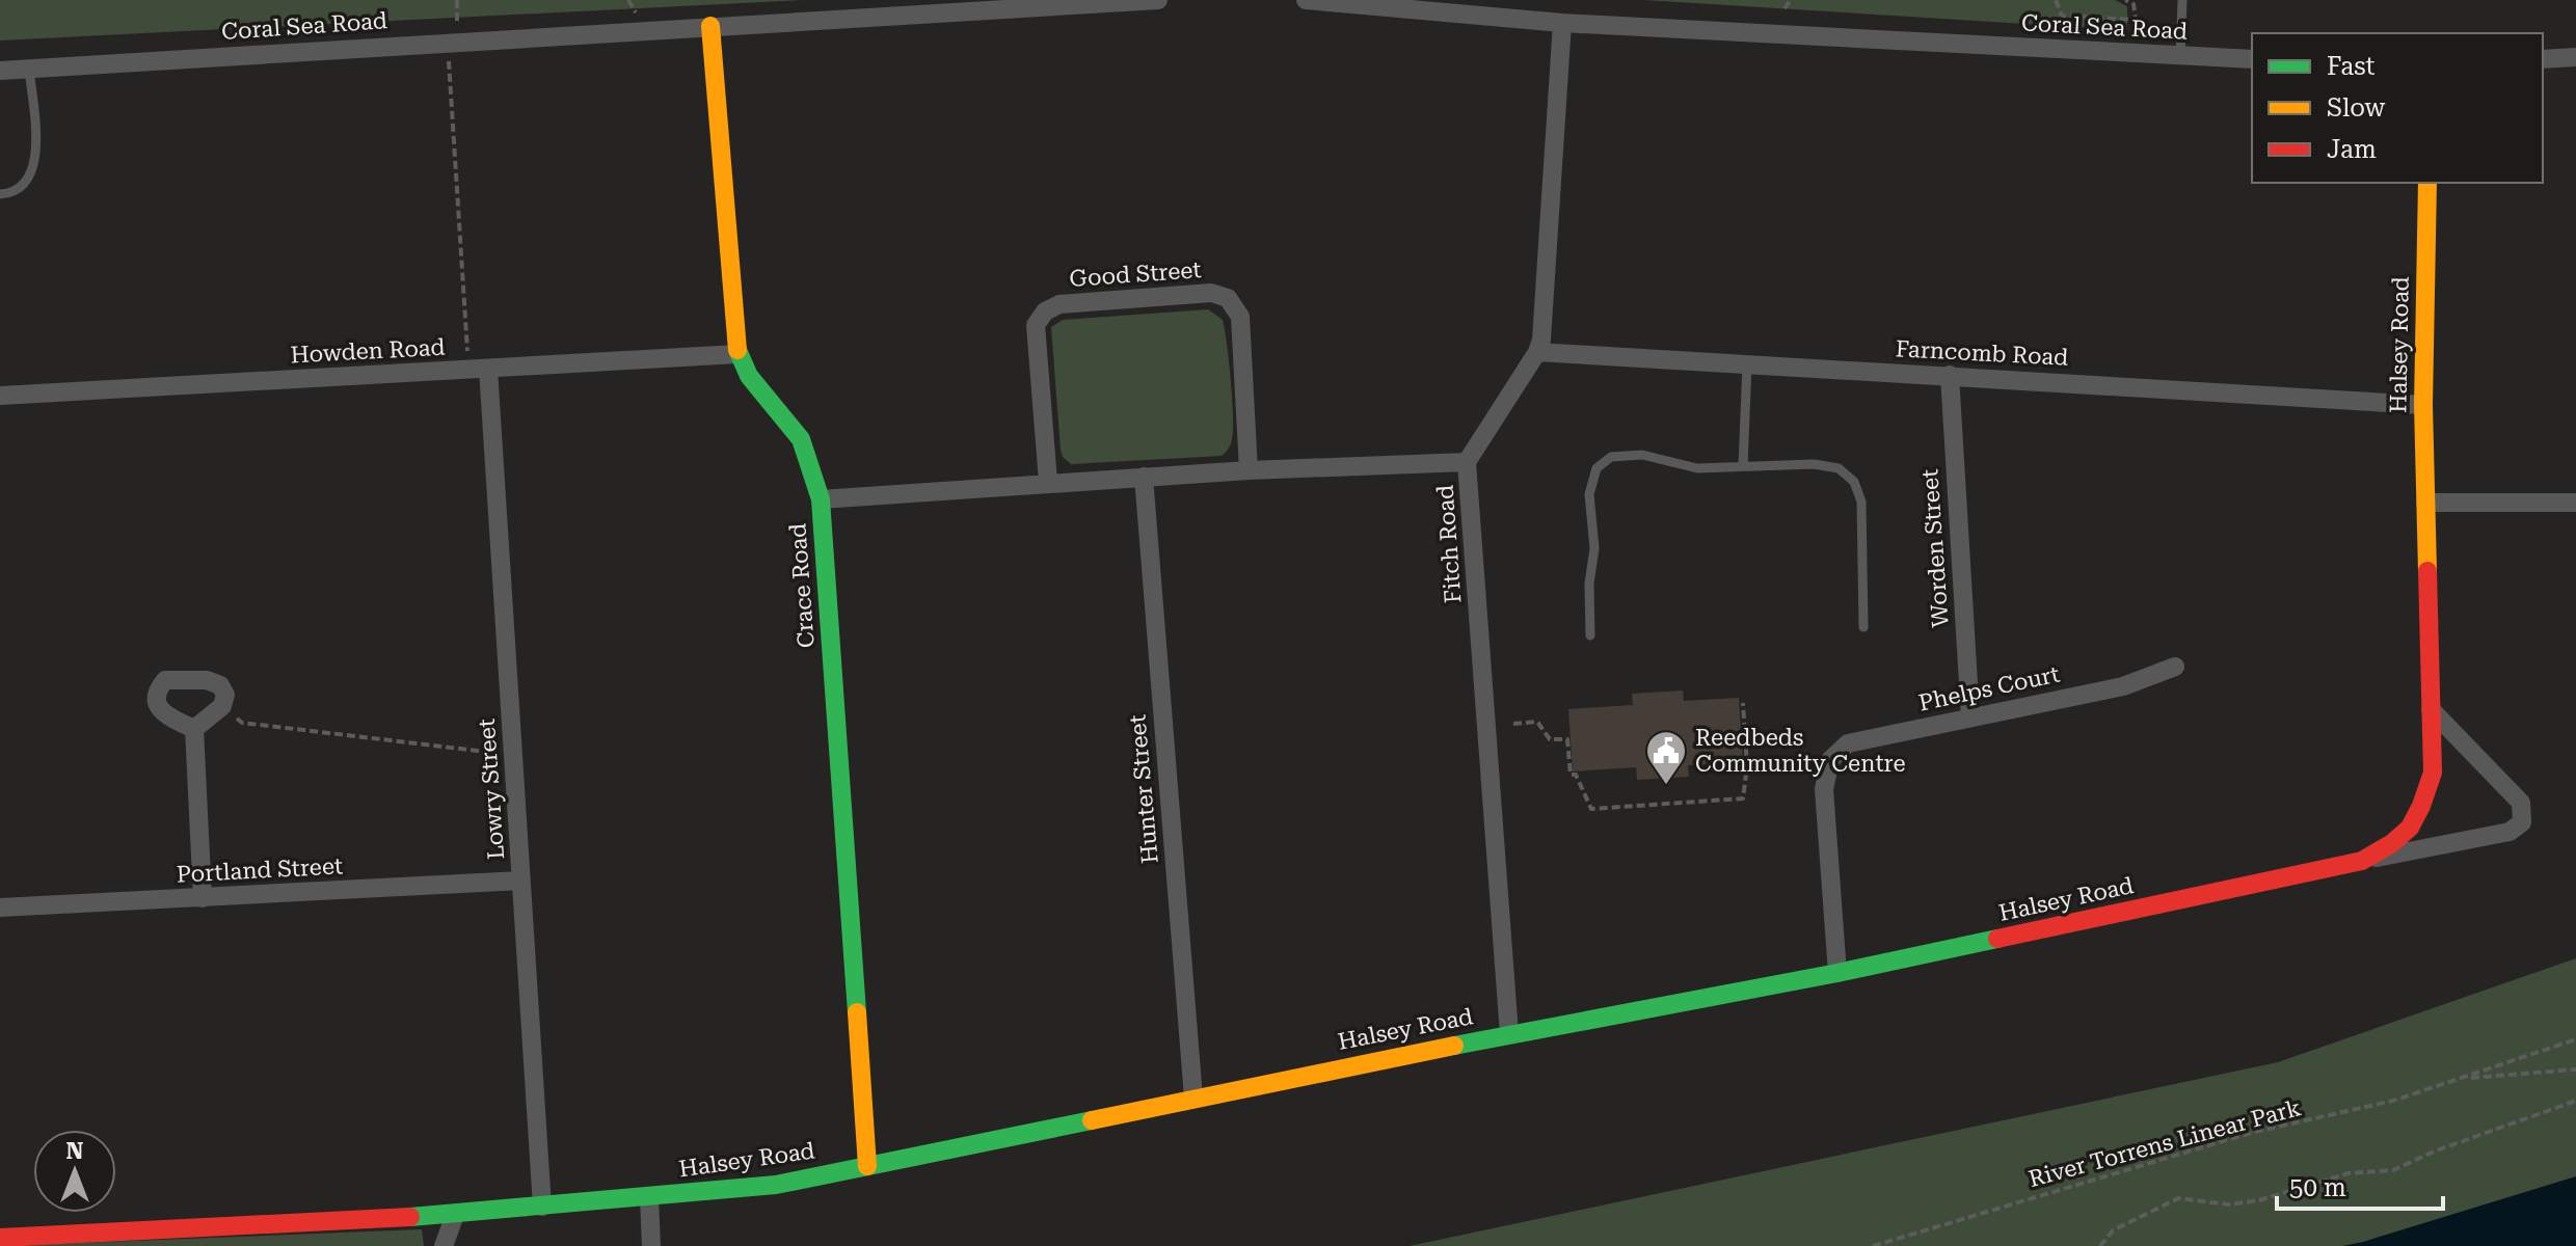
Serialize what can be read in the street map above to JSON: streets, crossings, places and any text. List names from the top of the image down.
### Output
{
  "streets": {
    "street": [
      "Coral Sea Road",
      "Good Street",
      "Halsey Road",
      "Howden Road",
      "Farncomb Road",
      "Fitch Road",
      "Worden Street",
      "Crace Road",
      "Phelps Court",
      "Lowry Street",
      "Hunter Street",
      "Portland Street"
    ],
    "path": ["River Torrens Linear Park"]
  },
  "crossings": [
    ["Coral Sea Road", "Fitch Road"],
    ["Coral Sea Road", "Crace Road"],
    ["Halsey Road", "Farncomb Road"],
    ["Halsey Road", "Fitch Road"],
    ["Halsey Road", "Crace Road"],
    ["Halsey Road", "Phelps Court"],
    ["Halsey Road", "Lowry Street"],
    ["Halsey Road", "Hunter Street"],
    ["Howden Road", "Crace Road"],
    ["Howden Road", "Lowry Street"],
    ["Farncomb Road", "Fitch Road"],
    ["Farncomb Road", "Worden Street"],
    ["Worden Street", "Phelps Court"],
    ["Lowry Street", "Portland Street"]
  ],
  "places": {
    "public building": ["Reedbeds Community Centre"]
  },
  "legend": ["Fast", "Slow", "Jam"],
  "scale_bar": "50 m",
  "north": "top"
}
